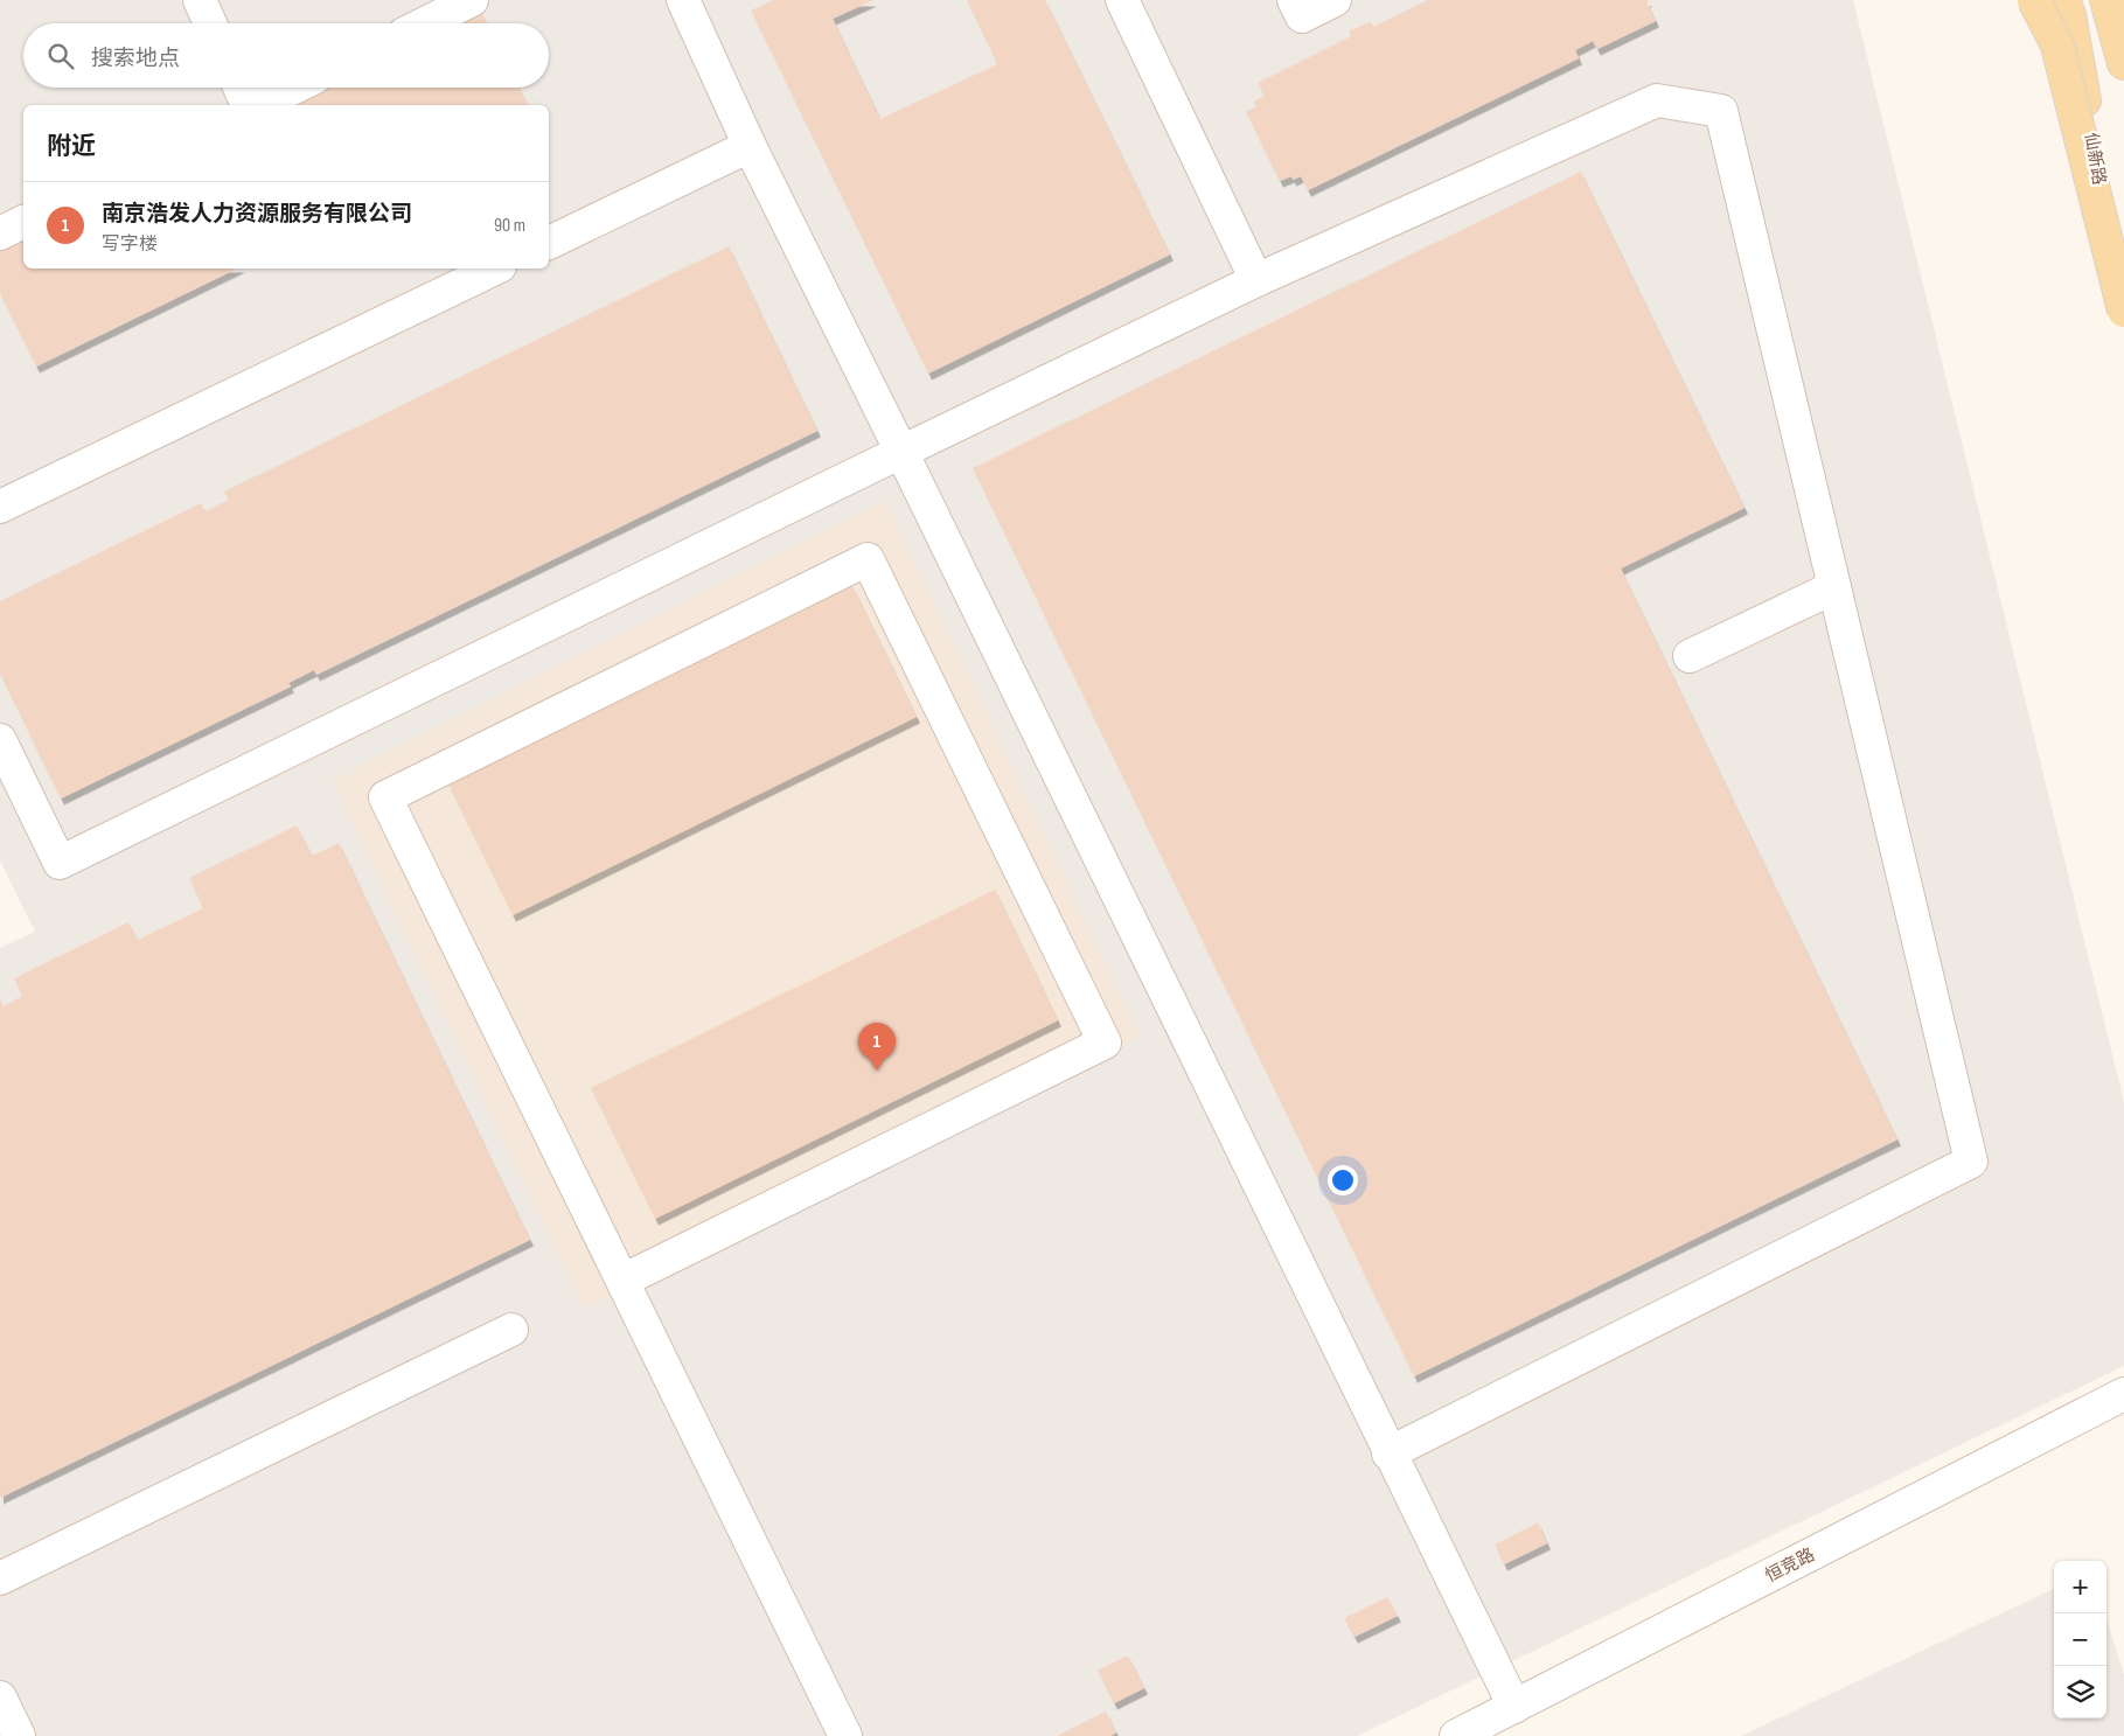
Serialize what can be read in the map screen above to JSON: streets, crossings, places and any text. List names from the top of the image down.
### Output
{
  "streets": {
    "main road": ["仙新路"],
    "street": ["恒竞路"]
  },
  "page": {
    "search": "搜索地点",
    "heading": "附近",
    "list": [
      {
        "mark": "1",
        "name": "南京浩发人力资源服务有限公司",
        "note": "写字楼",
        "value": "90 m"
      }
    ],
    "pins": "1",
    "map_buttons": ["+", "−"]
  }
}
